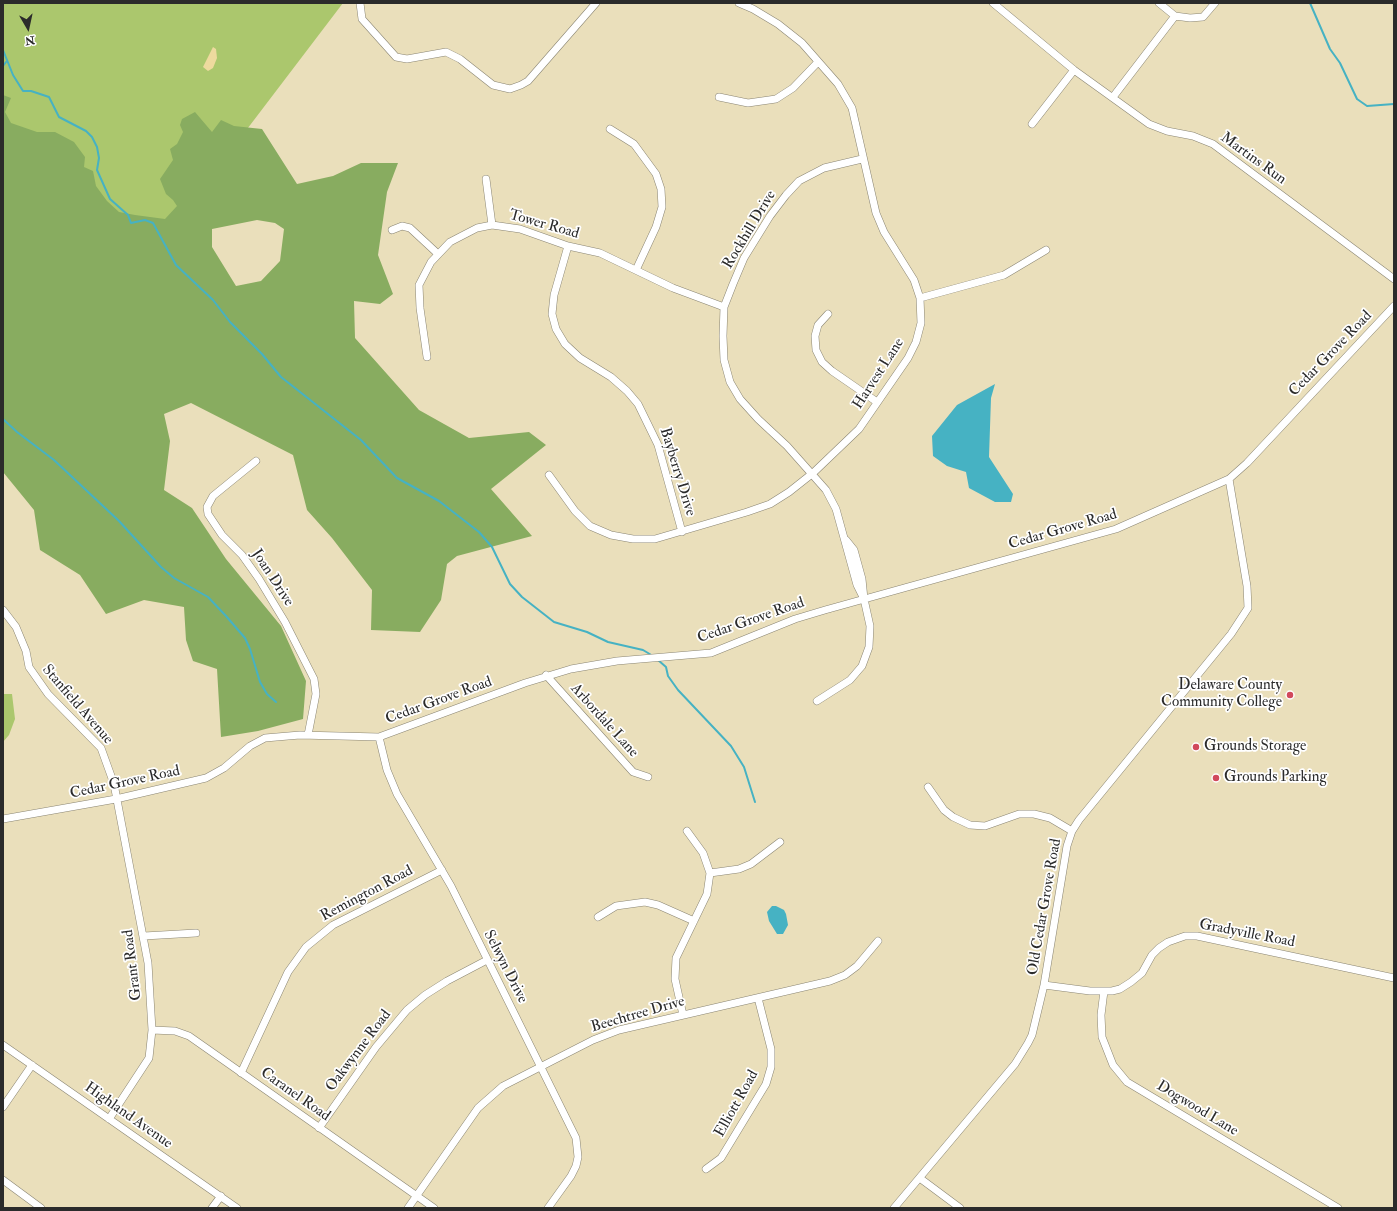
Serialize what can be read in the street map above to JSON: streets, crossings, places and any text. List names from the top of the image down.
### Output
{
  "streets": {
    "street": [
      "Martins Run",
      "Tower Road",
      "Rockhill Drive",
      "Cedar Grove Road",
      "Harvest Lane",
      "Bayberry Drive",
      "Joan Drive",
      "Stanfield Avenue",
      "Arbordale Lane",
      "Remington Road",
      "Old Cedar Grove Road",
      "Gradyville Road",
      "Grant Road",
      "Selwyn Drive",
      "Beechtree Drive",
      "Oakwynne Road",
      "Caranel Road",
      "Elliott Road",
      "Dogwood Lane",
      "Highland Avenue"
    ]
  },
  "crossings": [
    ["Tower Road", "Rockhill Drive"],
    ["Tower Road", "Bayberry Drive"],
    ["Rockhill Drive", "Cedar Grove Road"],
    ["Rockhill Drive", "Harvest Lane"],
    ["Cedar Grove Road", "Joan Drive"],
    ["Cedar Grove Road", "Stanfield Avenue"],
    ["Cedar Grove Road", "Arbordale Lane"],
    ["Cedar Grove Road", "Old Cedar Grove Road"],
    ["Cedar Grove Road", "Grant Road"],
    ["Cedar Grove Road", "Selwyn Drive"],
    ["Harvest Lane", "Bayberry Drive"],
    ["Stanfield Avenue", "Grant Road"],
    ["Remington Road", "Selwyn Drive"],
    ["Remington Road", "Caranel Road"],
    ["Old Cedar Grove Road", "Gradyville Road"],
    ["Gradyville Road", "Dogwood Lane"],
    ["Grant Road", "Caranel Road"],
    ["Grant Road", "Highland Avenue"],
    ["Selwyn Drive", "Beechtree Drive"],
    ["Selwyn Drive", "Oakwynne Road"],
    ["Beechtree Drive", "Caranel Road"],
    ["Beechtree Drive", "Elliott Road"],
    ["Oakwynne Road", "Caranel Road"]
  ],
  "places": ["Delaware County Community College", "Grounds Storage", "Grounds Parking"],
  "north": "bottom"
}
